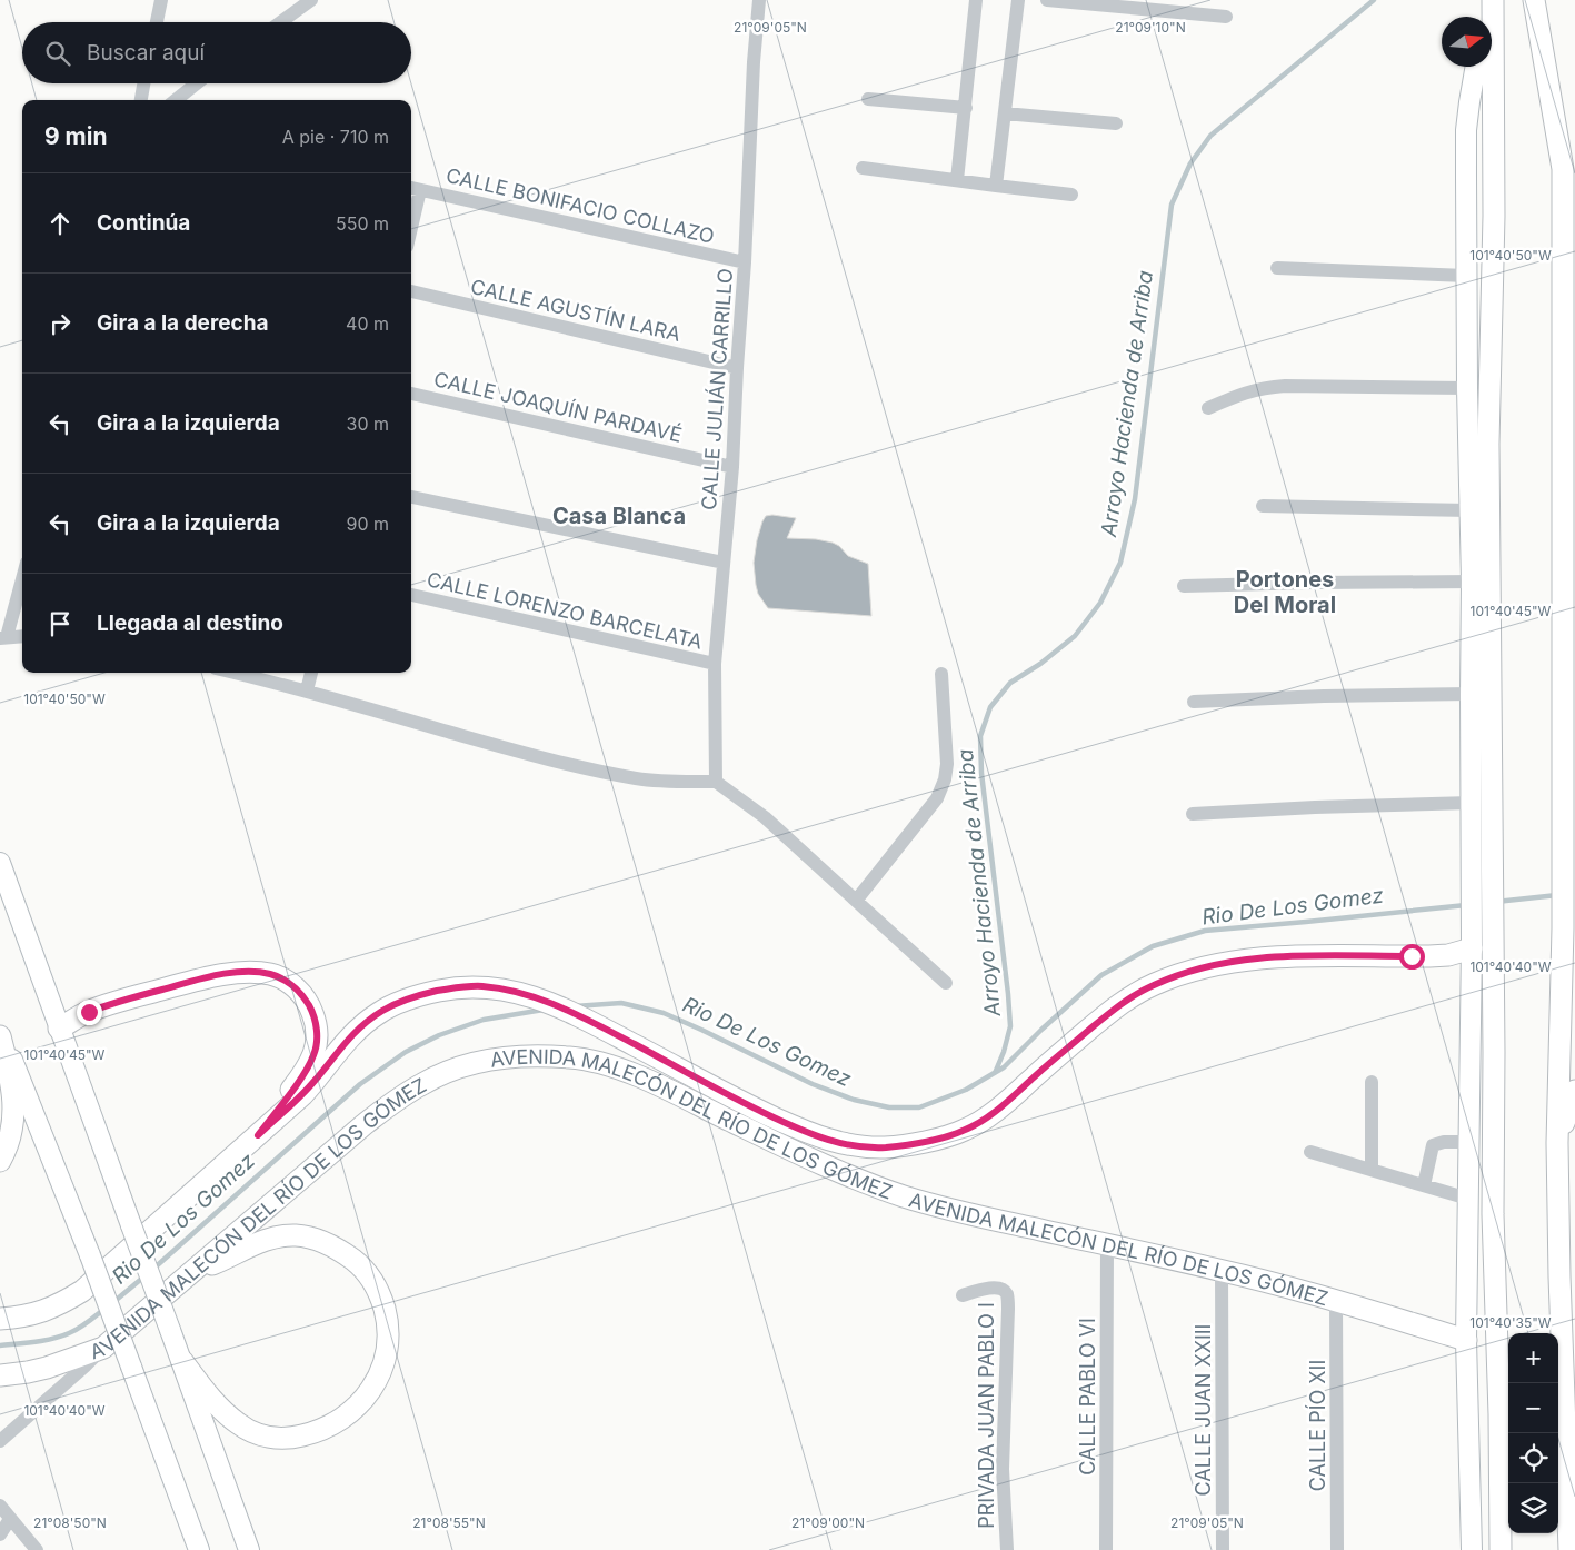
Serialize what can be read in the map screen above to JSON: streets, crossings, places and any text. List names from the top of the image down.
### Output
{
  "streets": {
    "main road": ["AVENIDA MALECÓN DEL RÍO DE LOS GÓMEZ"],
    "street": [
      "CALLE BONIFACIO COLLAZO",
      "CALLE AGUSTÍN LARA",
      "CALLE JULIÁN CARRILLO",
      "CALLE JOAQUÍN PARDAVÉ",
      "CALLE LORENZO BARCELATA",
      "CALLE PABLO VI",
      "CALLE JUAN XXIII",
      "PRIVADA JUAN PABLO I",
      "CALLE PÍO XII"
    ]
  },
  "crossings": [
    ["CALLE BONIFACIO COLLAZO", "CALLE JULIÁN CARRILLO"],
    ["CALLE AGUSTÍN LARA", "CALLE JULIÁN CARRILLO"],
    ["CALLE JULIÁN CARRILLO", "CALLE JOAQUÍN PARDAVÉ"],
    ["CALLE JULIÁN CARRILLO", "CALLE LORENZO BARCELATA"],
    ["AVENIDA MALECÓN DEL RÍO DE LOS GÓMEZ", "CALLE PABLO VI"],
    ["AVENIDA MALECÓN DEL RÍO DE LOS GÓMEZ", "CALLE JUAN XXIII"],
    ["AVENIDA MALECÓN DEL RÍO DE LOS GÓMEZ", "CALLE PÍO XII"]
  ],
  "districts": ["Casa Blanca", "Portones Del Moral"],
  "water": ["Arroyo Hacienda de Arriba", "Rio De Los Gomez"],
  "north": "right",
  "page": {
    "search": "Buscar aquí",
    "heading": ["9 min", "A pie · 710 m"],
    "list": [
      ["Continúa", "550 m"],
      ["Gira a la derecha", "40 m"],
      ["Gira a la izquierda", "30 m"],
      ["Gira a la izquierda", "90 m"],
      "Llegada al destino"
    ],
    "map_buttons": ["+", "−"]
  },
  "coordinates": [
    "21°09'05\"N",
    "21°09'10\"N",
    "101°40'50\"W",
    "101°40'45\"W",
    "101°40'40\"W",
    "101°40'35\"W",
    "21°08'50\"N",
    "21°08'55\"N",
    "21°09'00\"N"
  ]
}
